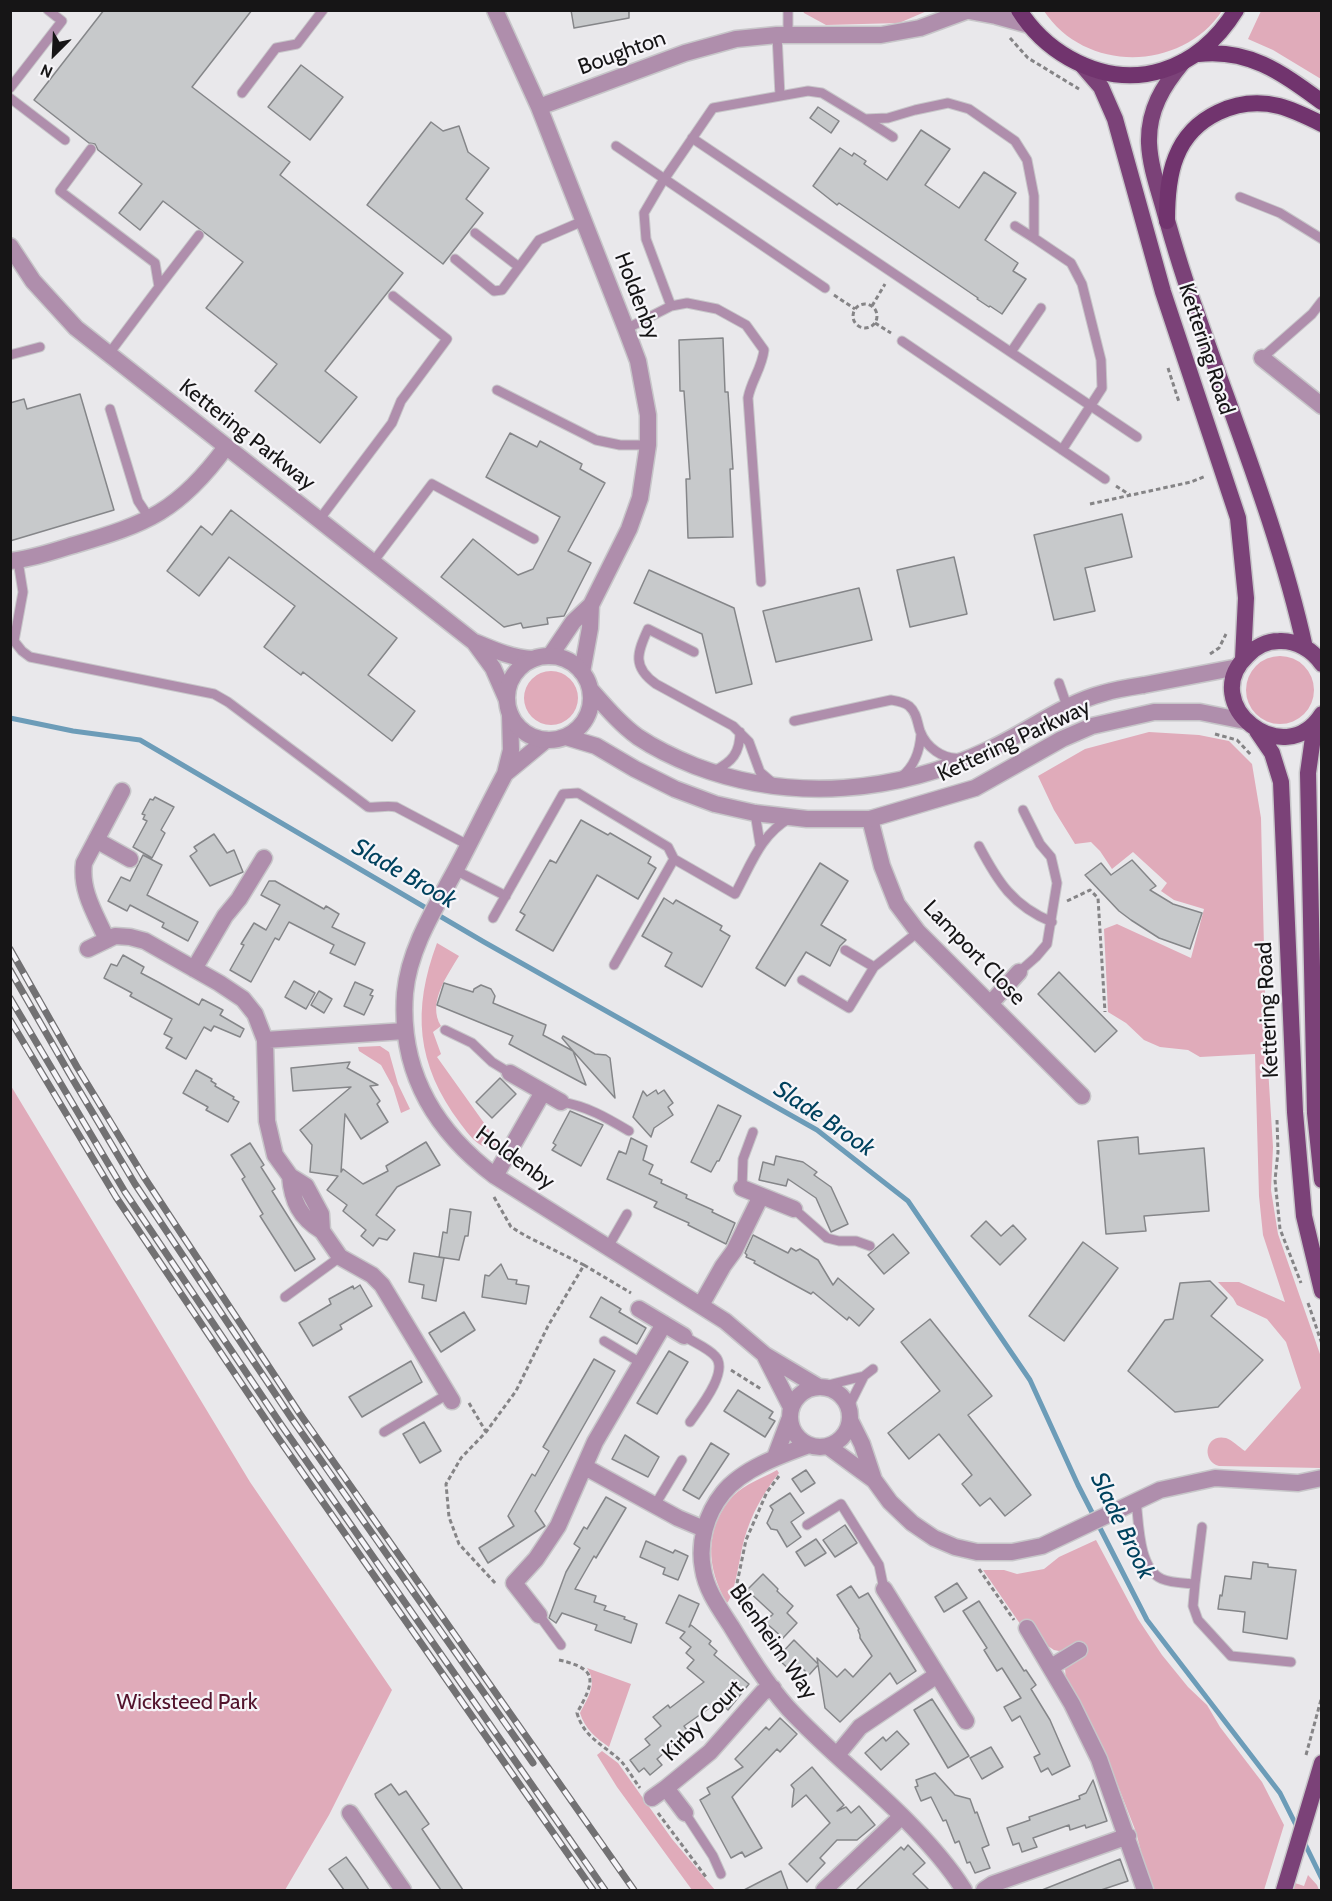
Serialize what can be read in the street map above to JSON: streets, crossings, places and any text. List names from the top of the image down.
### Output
{
  "streets": {
    "main road": ["Kettering Road"],
    "street": [
      "Boughton",
      "Holdenby",
      "Kettering Parkway",
      "Lamport Close",
      "Blenheim Way",
      "Kirby Court"
    ]
  },
  "crossings": [
    ["Boughton", "Holdenby"],
    ["Holdenby", "Kettering Parkway"],
    ["Holdenby", "Blenheim Way"],
    ["Kettering Road", "Kettering Parkway"],
    ["Kettering Parkway", "Lamport Close"],
    ["Blenheim Way", "Kirby Court"]
  ],
  "water": ["Slade Brook"],
  "parks": ["Wicksteed Park"],
  "north": "bottom left"
}
